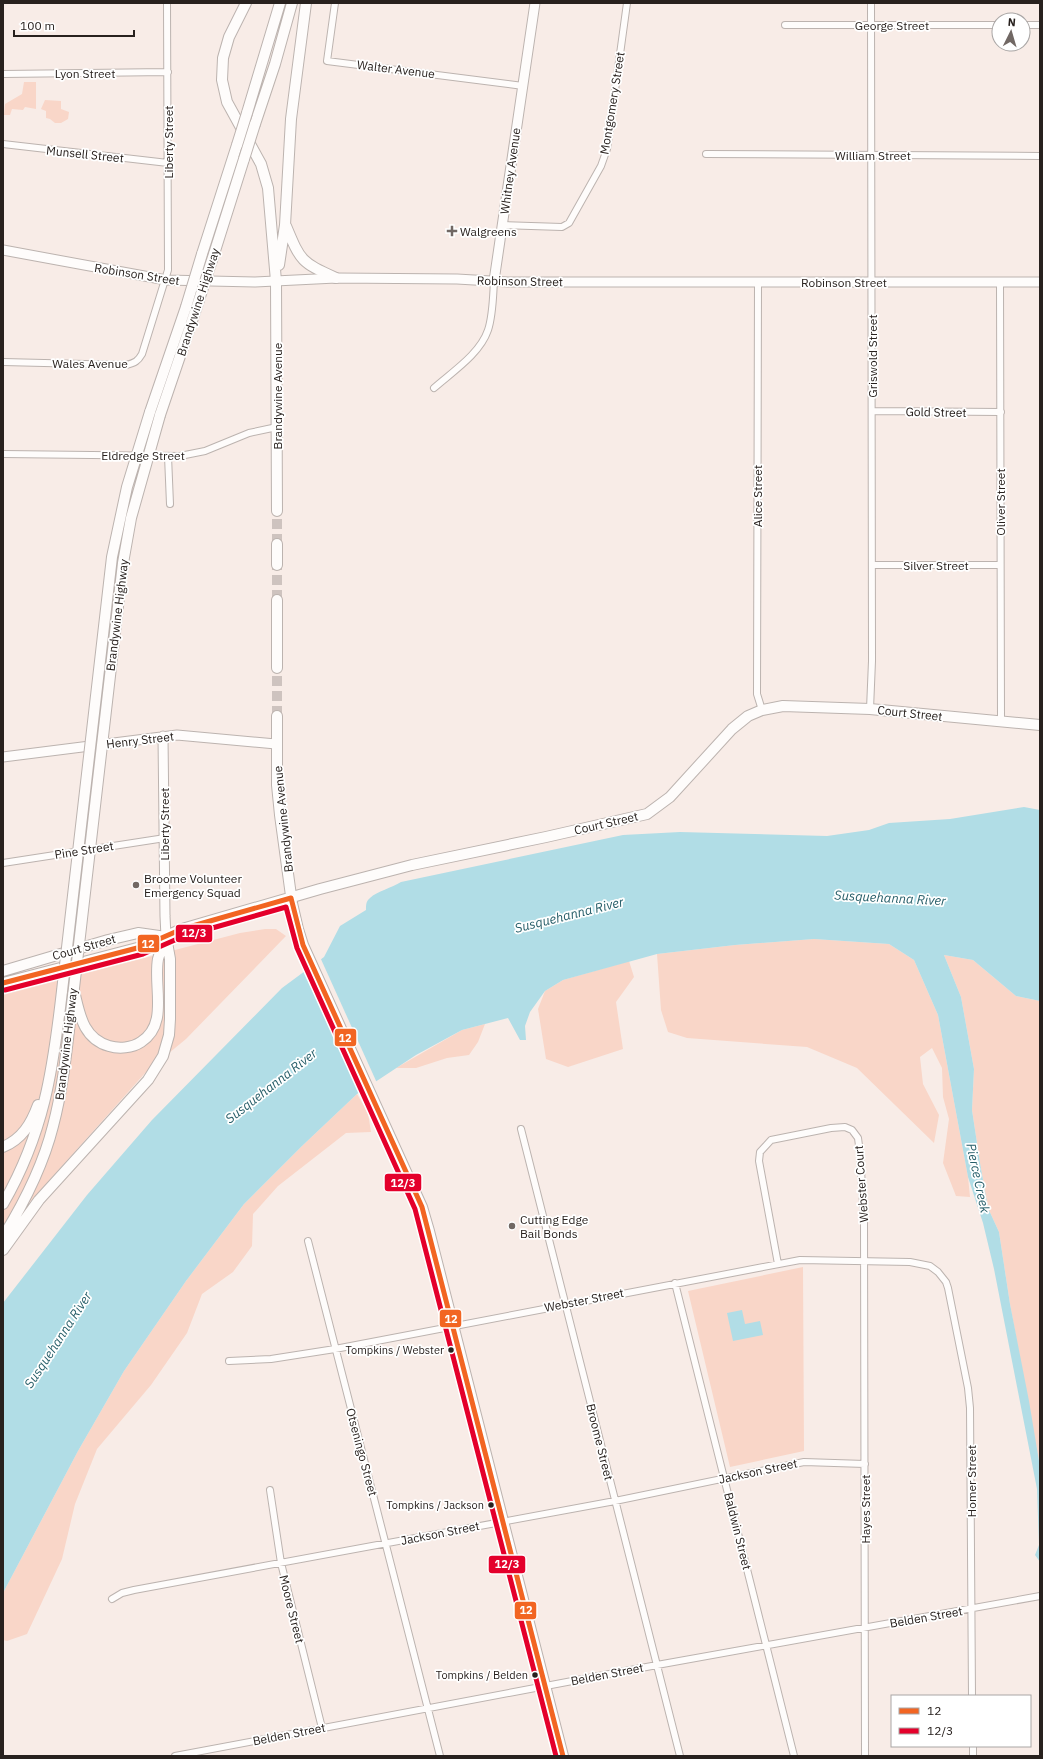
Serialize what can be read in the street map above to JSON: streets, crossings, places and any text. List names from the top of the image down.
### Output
{
  "streets": {
    "main road": ["Brandywine Highway", "Brandywine Avenue", "Court Street"],
    "street": [
      "George Street",
      "Walter Avenue",
      "Lyon Street",
      "Montgomery Street",
      "Liberty Street",
      "Munsell Street",
      "William Street",
      "Whitney Avenue",
      "Robinson Street",
      "Griswold Street",
      "Wales Avenue",
      "Gold Street",
      "Eldredge Street",
      "Alice Street",
      "Oliver Street",
      "Silver Street",
      "Henry Street",
      "Pine Street",
      "Webster Court",
      "Webster Street",
      "Broome Street",
      "Otseningo Street",
      "Jackson Street",
      "Homer Street",
      "Hayes Street",
      "Baldwin Street",
      "Moore Street",
      "Belden Street"
    ]
  },
  "crossings": [
    ["George Street", "Griswold Street"],
    ["Walter Avenue", "Whitney Avenue"],
    ["Lyon Street", "Liberty Street"],
    ["Montgomery Street", "Whitney Avenue"],
    ["Liberty Street", "Munsell Street"],
    ["Liberty Street", "Robinson Street"],
    ["Liberty Street", "Wales Avenue"],
    ["Liberty Street", "Court Street"],
    ["Liberty Street", "Henry Street"],
    ["Liberty Street", "Pine Street"],
    ["William Street", "Griswold Street"],
    ["Whitney Avenue", "Robinson Street"],
    ["Robinson Street", "Griswold Street"],
    ["Robinson Street", "Wales Avenue"],
    ["Robinson Street", "Brandywine Avenue"],
    ["Robinson Street", "Alice Street"],
    ["Robinson Street", "Oliver Street"],
    ["Griswold Street", "Gold Street"],
    ["Griswold Street", "Silver Street"],
    ["Griswold Street", "Court Street"],
    ["Brandywine Avenue", "Eldredge Street"],
    ["Brandywine Avenue", "Court Street"],
    ["Brandywine Avenue", "Henry Street"],
    ["Brandywine Avenue", "Webster Street"],
    ["Brandywine Avenue", "Jackson Street"],
    ["Brandywine Avenue", "Belden Street"],
    ["Gold Street", "Oliver Street"],
    ["Alice Street", "Court Street"],
    ["Oliver Street", "Silver Street"],
    ["Oliver Street", "Court Street"],
    ["Webster Court", "Webster Street"],
    ["Webster Court", "Hayes Street"],
    ["Webster Street", "Broome Street"],
    ["Webster Street", "Otseningo Street"],
    ["Webster Street", "Homer Street"],
    ["Webster Street", "Hayes Street"],
    ["Webster Street", "Baldwin Street"],
    ["Broome Street", "Jackson Street"],
    ["Broome Street", "Belden Street"],
    ["Otseningo Street", "Jackson Street"],
    ["Otseningo Street", "Belden Street"],
    ["Jackson Street", "Hayes Street"],
    ["Jackson Street", "Baldwin Street"],
    ["Jackson Street", "Moore Street"],
    ["Homer Street", "Belden Street"],
    ["Hayes Street", "Belden Street"],
    ["Baldwin Street", "Belden Street"],
    ["Moore Street", "Belden Street"]
  ],
  "water": ["Susquehanna River", "Pierce Creek"],
  "places": {
    "health": ["Walgreens"],
    "other": [
      "Broome Volunteer Emergency Squad",
      "Cutting Edge Bail Bonds",
      "Tompkins / Webster",
      "Tompkins / Jackson",
      "Tompkins / Belden"
    ]
  },
  "lines": ["transit line 12", "transit line 12/3"],
  "legend": ["12", "12/3"],
  "scale_bar": "100 m",
  "north": "top"
}
